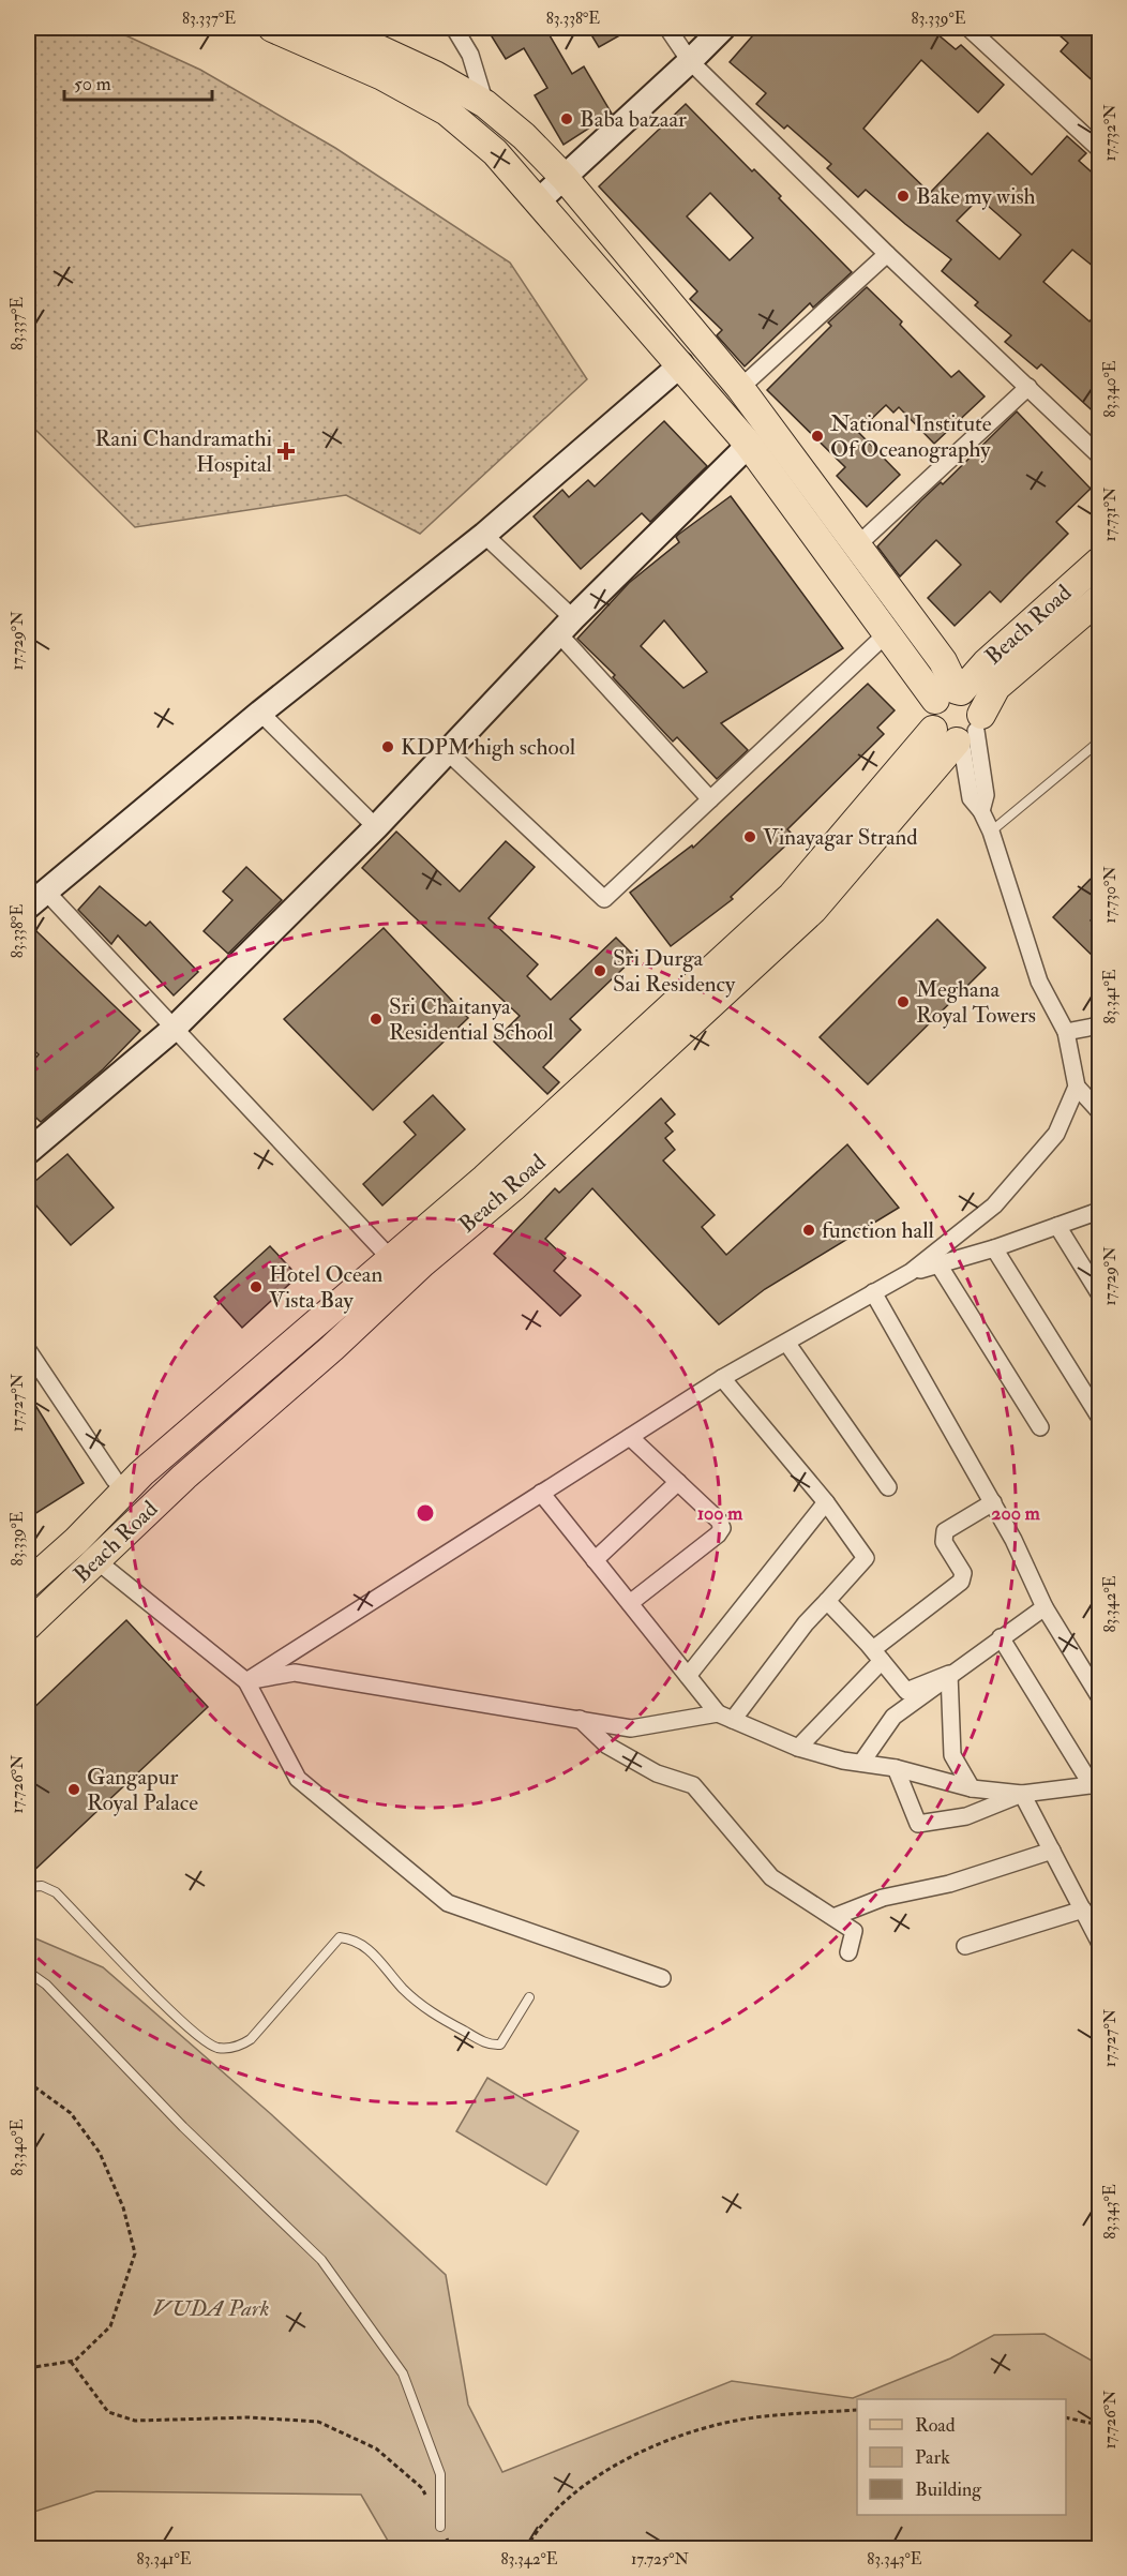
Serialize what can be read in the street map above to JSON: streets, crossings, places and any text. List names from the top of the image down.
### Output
{
  "streets": {
    "main road": ["Beach Road"]
  },
  "parks": ["VUDA Park"],
  "places": {
    "other": [
      "Baba bazaar",
      "Bake my wish",
      "National Institute Of Oceanography",
      "KDPM high school",
      "Vinayagar Strand",
      "Sri Durga Sai Residency",
      "Meghana Royal Towers",
      "Sri Chaitanya Residential School",
      "function hall",
      "Hotel Ocean Vista Bay",
      "Gangapur Royal Palace"
    ],
    "health": ["Rani Chandramathi Hospital"]
  },
  "legend": ["Road", "Park", "Building"],
  "scale_bar": "50 m",
  "coordinates": [
    "83.337°E",
    "83.338°E",
    "83.339°E",
    "17.732°N",
    "83.340°E",
    "17.731°N",
    "17.729°N",
    "17.730°N",
    "83.341°E",
    "17.727°N",
    "83.342°E",
    "17.726°N",
    "83.343°E",
    "17.725°N"
  ],
  "rings": ["100 m", "200 m"]
}
